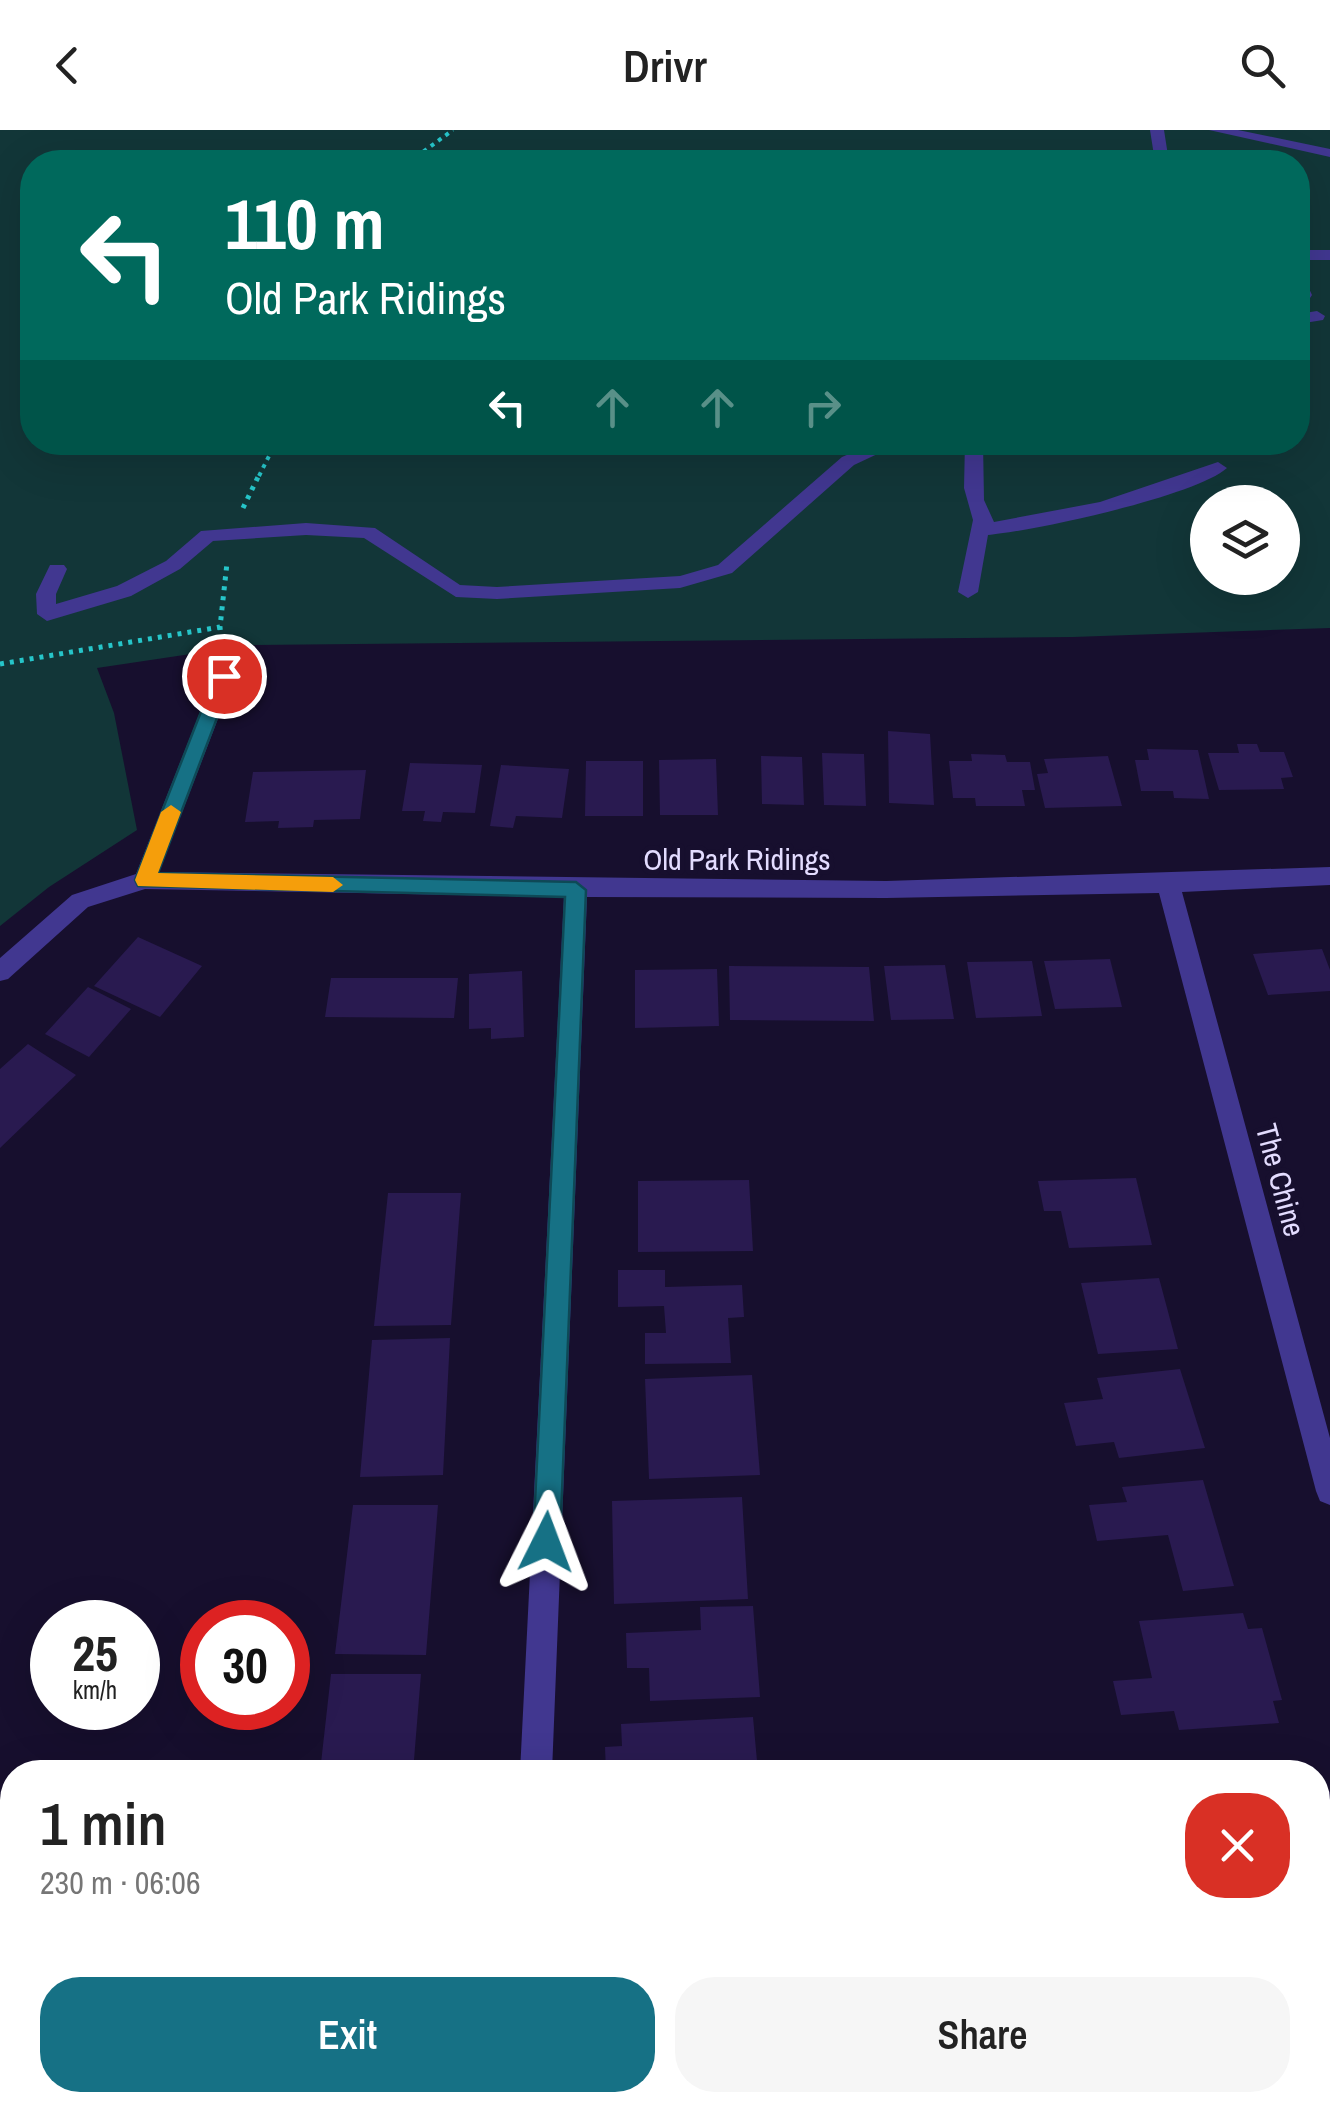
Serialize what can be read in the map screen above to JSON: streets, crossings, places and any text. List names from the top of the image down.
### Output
{
  "streets": {
    "street": ["Old Park Ridings", "The Chine"]
  },
  "crossings": [
    ["Old Park Ridings", "The Chine"]
  ],
  "page": {
    "header": "Drivr",
    "turn": ["110 m", "Old Park Ridings"],
    "speed": "25 km/h",
    "limit": "30",
    "heading": ["1 min", "230 m · 06:06"],
    "buttons": ["Exit", "Share"]
  }
}
